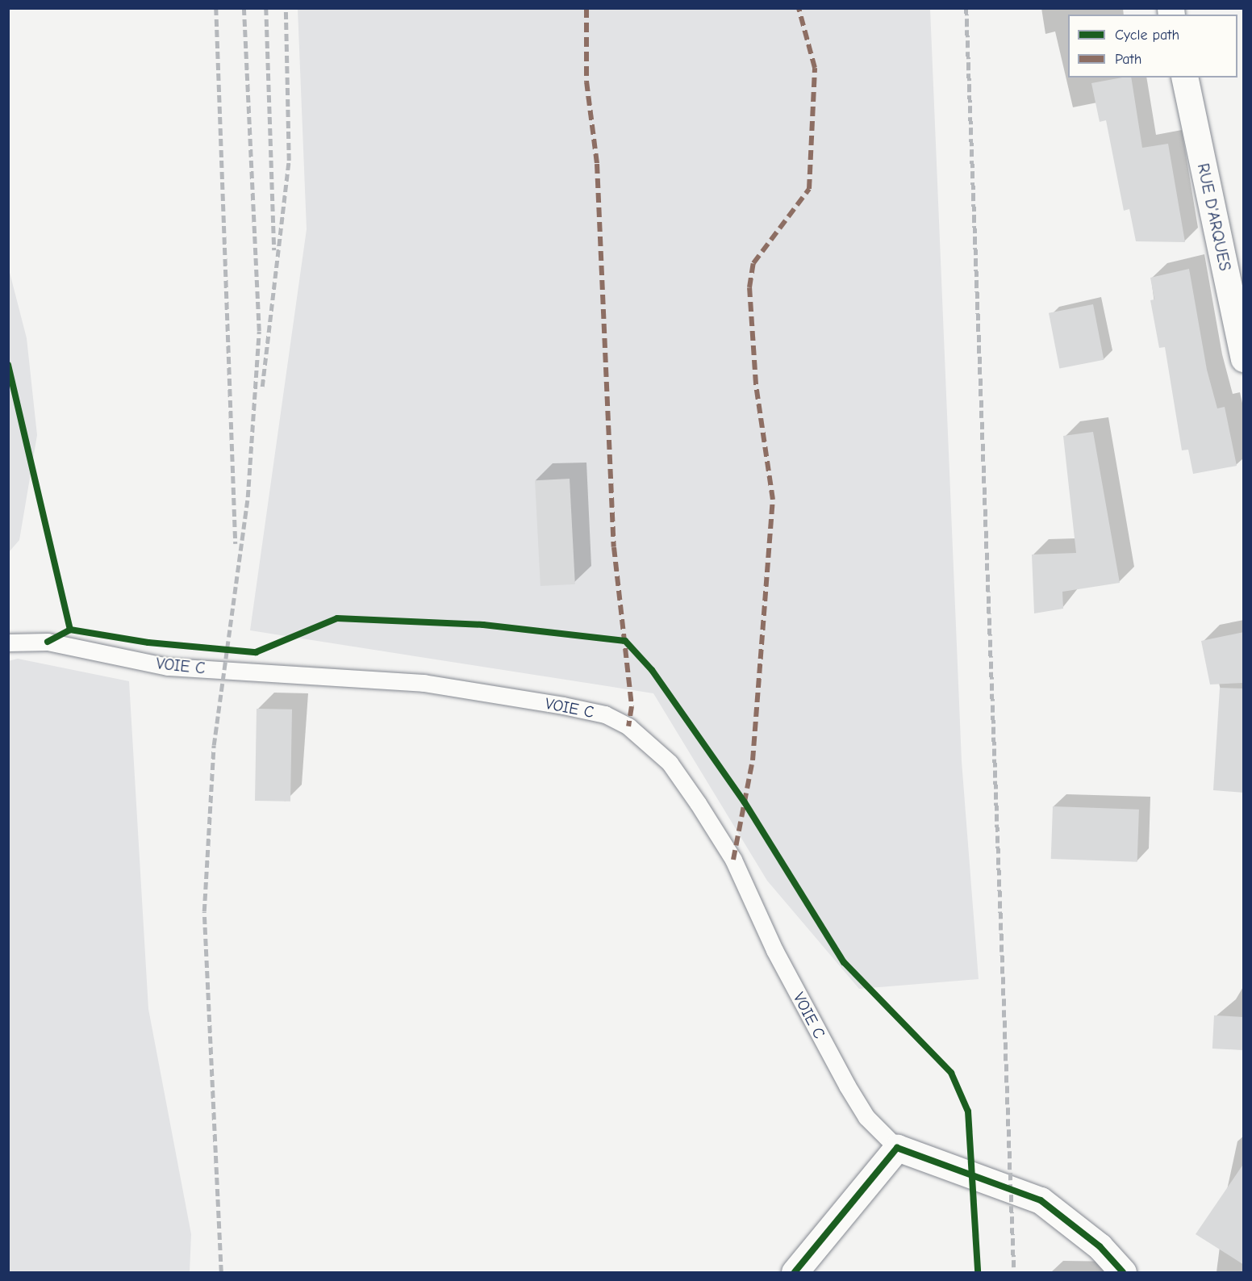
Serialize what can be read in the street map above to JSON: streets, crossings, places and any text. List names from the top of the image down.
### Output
{
  "streets": {
    "street": ["RUE D'ARQUES"],
    "lane": ["VOIE C"]
  },
  "legend": ["Cycle path", "Path"]
}
